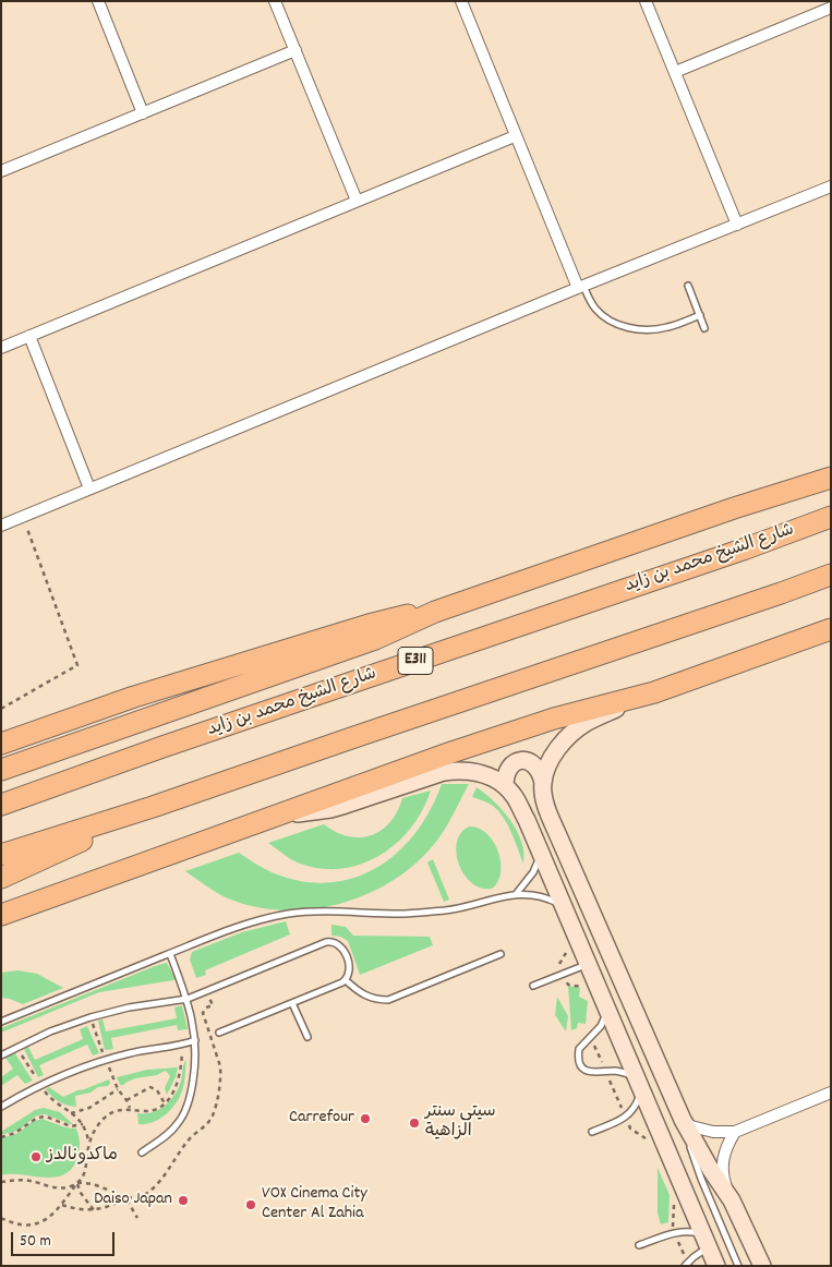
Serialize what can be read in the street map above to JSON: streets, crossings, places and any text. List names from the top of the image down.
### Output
{
  "streets": {
    "highway": ["شارع الشيخ محمد بن زايد", "E311"]
  },
  "places": [
    "Carrefour",
    "سيتي سنتر الزاهية",
    "ماكدونالدز",
    "Daiso Japan",
    "VOX Cinema City Center Al Zahia"
  ],
  "scale_bar": "50 m"
}
